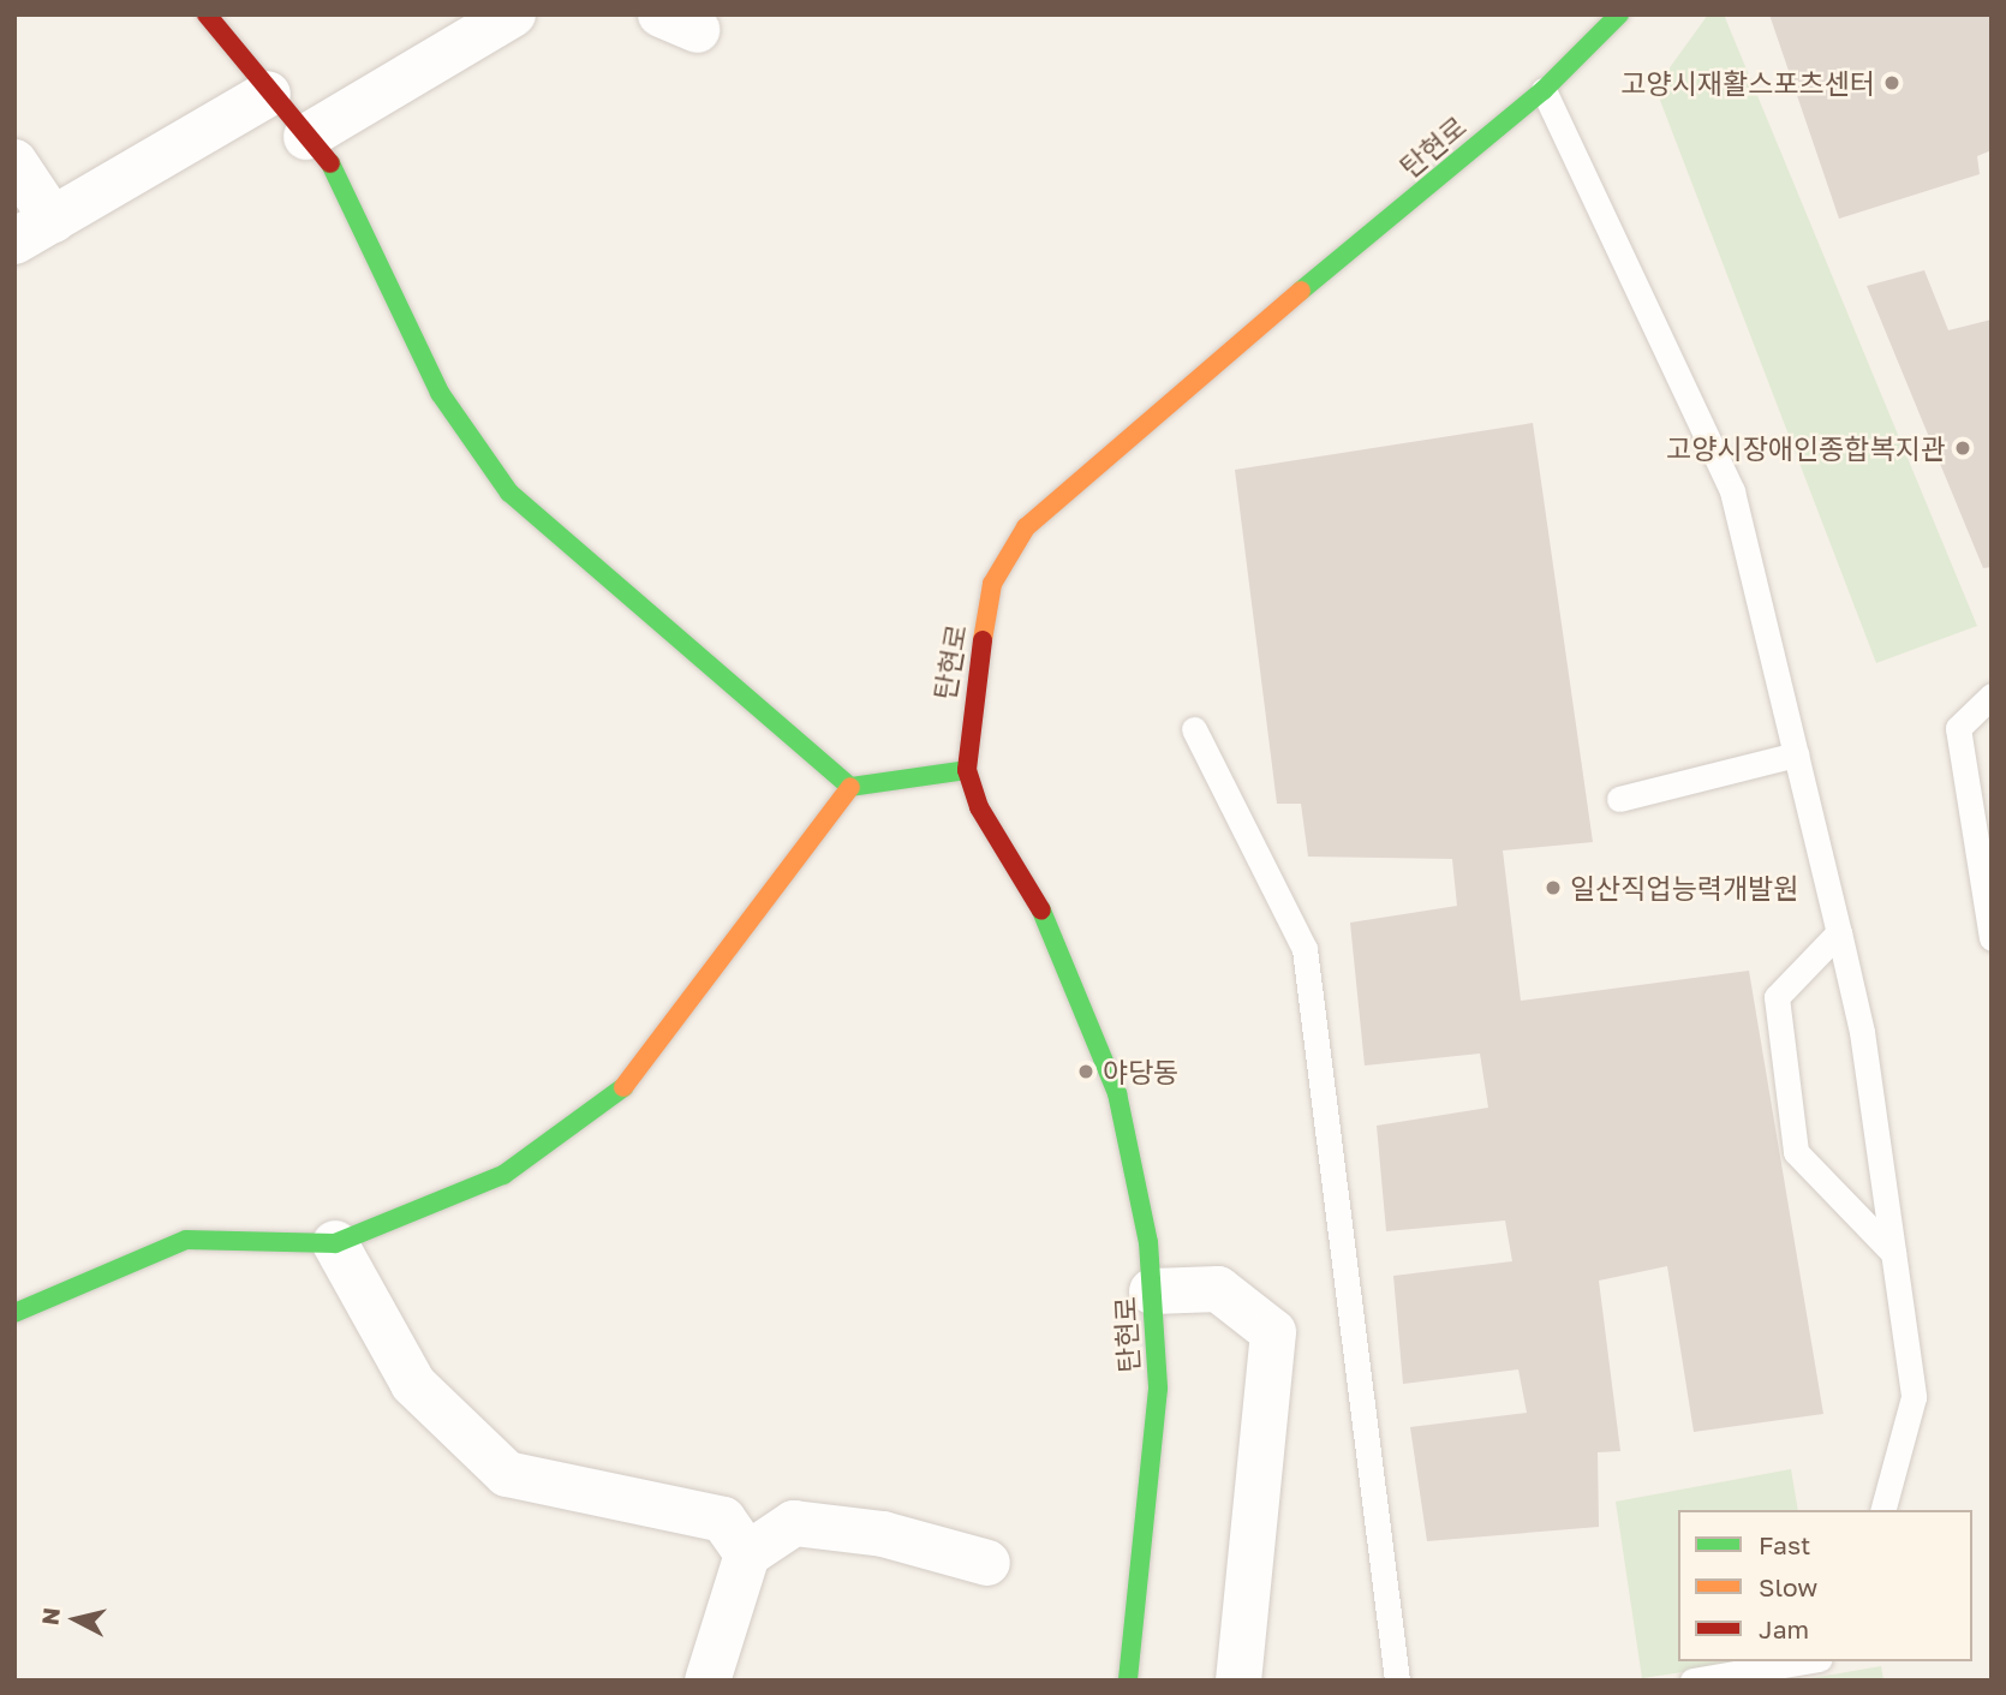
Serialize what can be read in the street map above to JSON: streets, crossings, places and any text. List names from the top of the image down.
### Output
{
  "streets": {
    "street": ["탄현로"]
  },
  "places": [
    "고양시재활스포츠센터",
    "고양시장애인종합복지관",
    "일산직업능력개발원",
    "야당동"
  ],
  "legend": ["Fast", "Slow", "Jam"],
  "north": "left"
}
